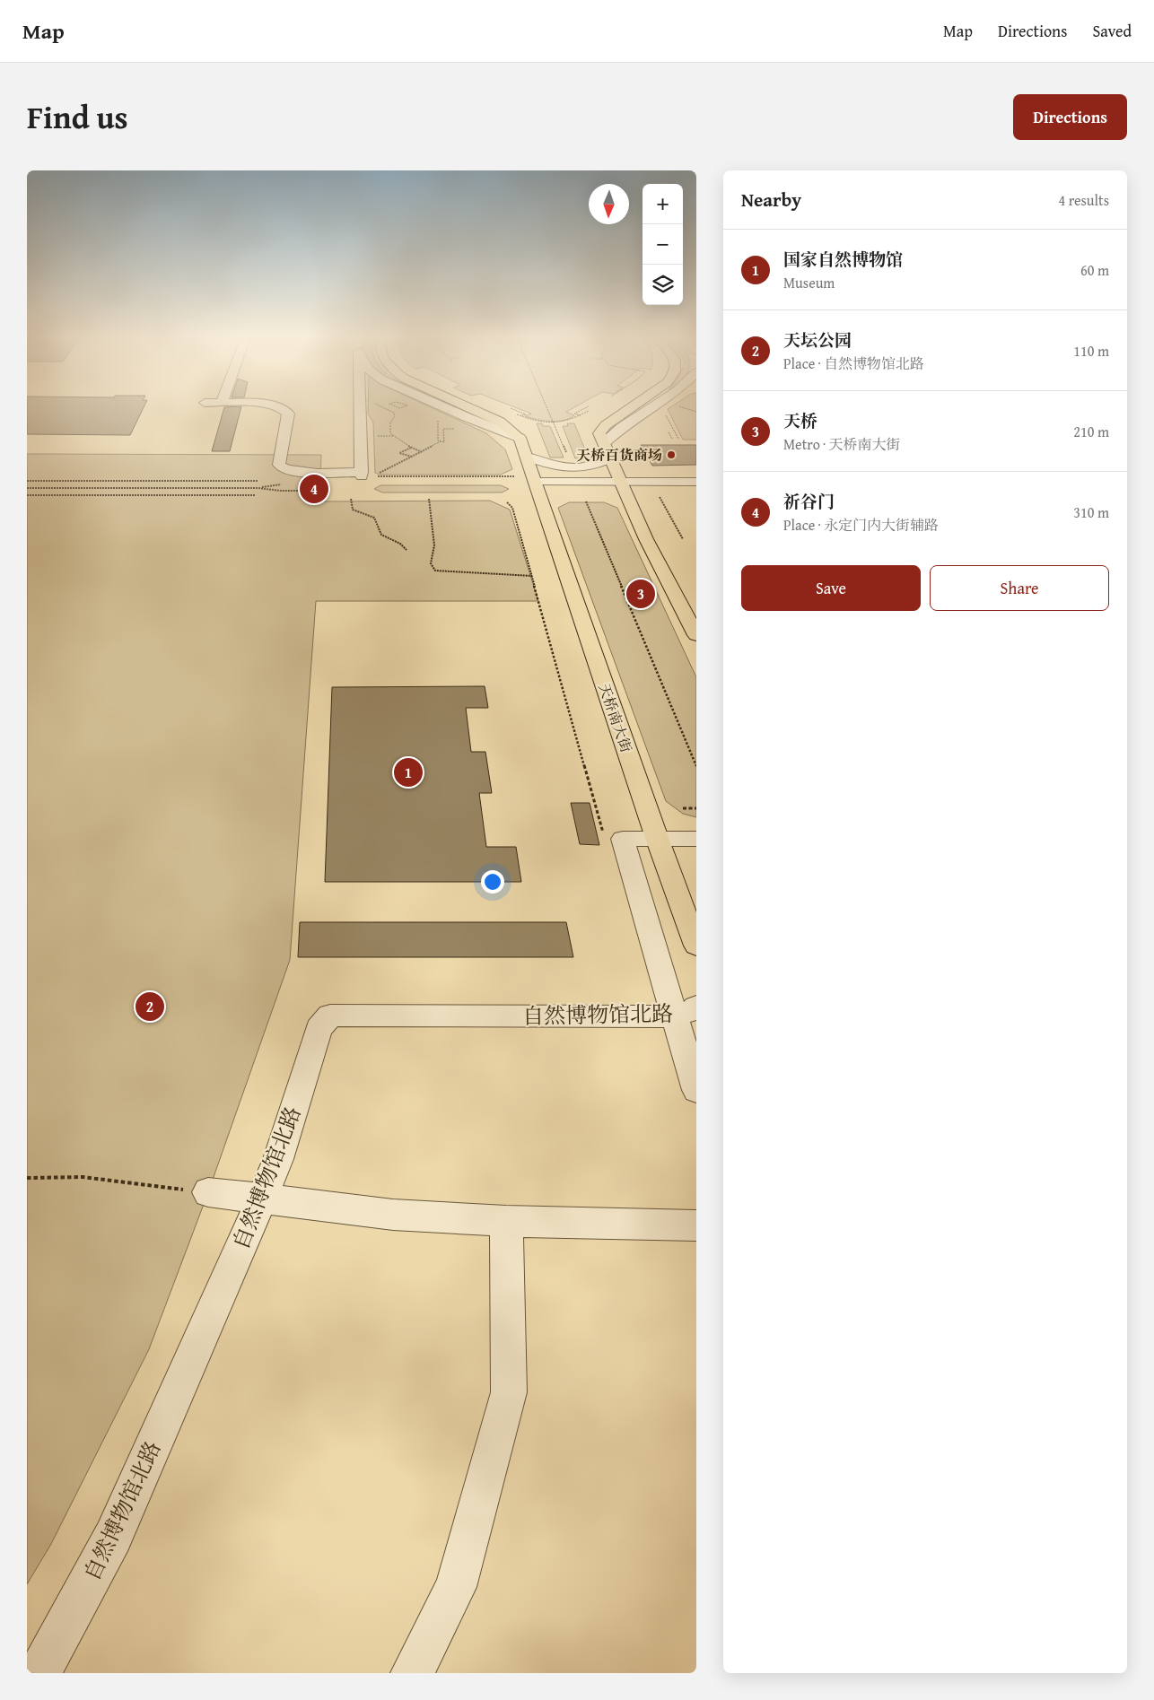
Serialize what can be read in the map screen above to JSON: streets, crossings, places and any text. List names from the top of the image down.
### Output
{
  "streets": {
    "main road": ["天桥南大街"],
    "street": ["自然博物馆北路"]
  },
  "places": ["天桥百货商场"],
  "north": "bottom",
  "page": {
    "header": "Map",
    "nav": ["Map", "Directions", "Saved"],
    "title": "Find us",
    "buttons": [
      "Directions",
      ["Save", "Share"]
    ],
    "heading": ["Nearby", "4 results"],
    "map_buttons": ["+", "−"],
    "list": [
      {
        "mark": "1",
        "name": "国家自然博物馆",
        "note": "Museum",
        "value": "60 m"
      },
      {
        "mark": "2",
        "name": "天坛公园",
        "note": "Place · 自然博物馆北路",
        "value": "110 m"
      },
      {
        "mark": "3",
        "name": "天桥",
        "note": "Metro · 天桥南大街",
        "value": "210 m"
      },
      {
        "mark": "4",
        "name": "祈谷门",
        "note": "Place · 永定门内大街辅路",
        "value": "310 m"
      }
    ],
    "pins": [
      "4",
      "3",
      "1",
      "2"
    ]
  }
}
